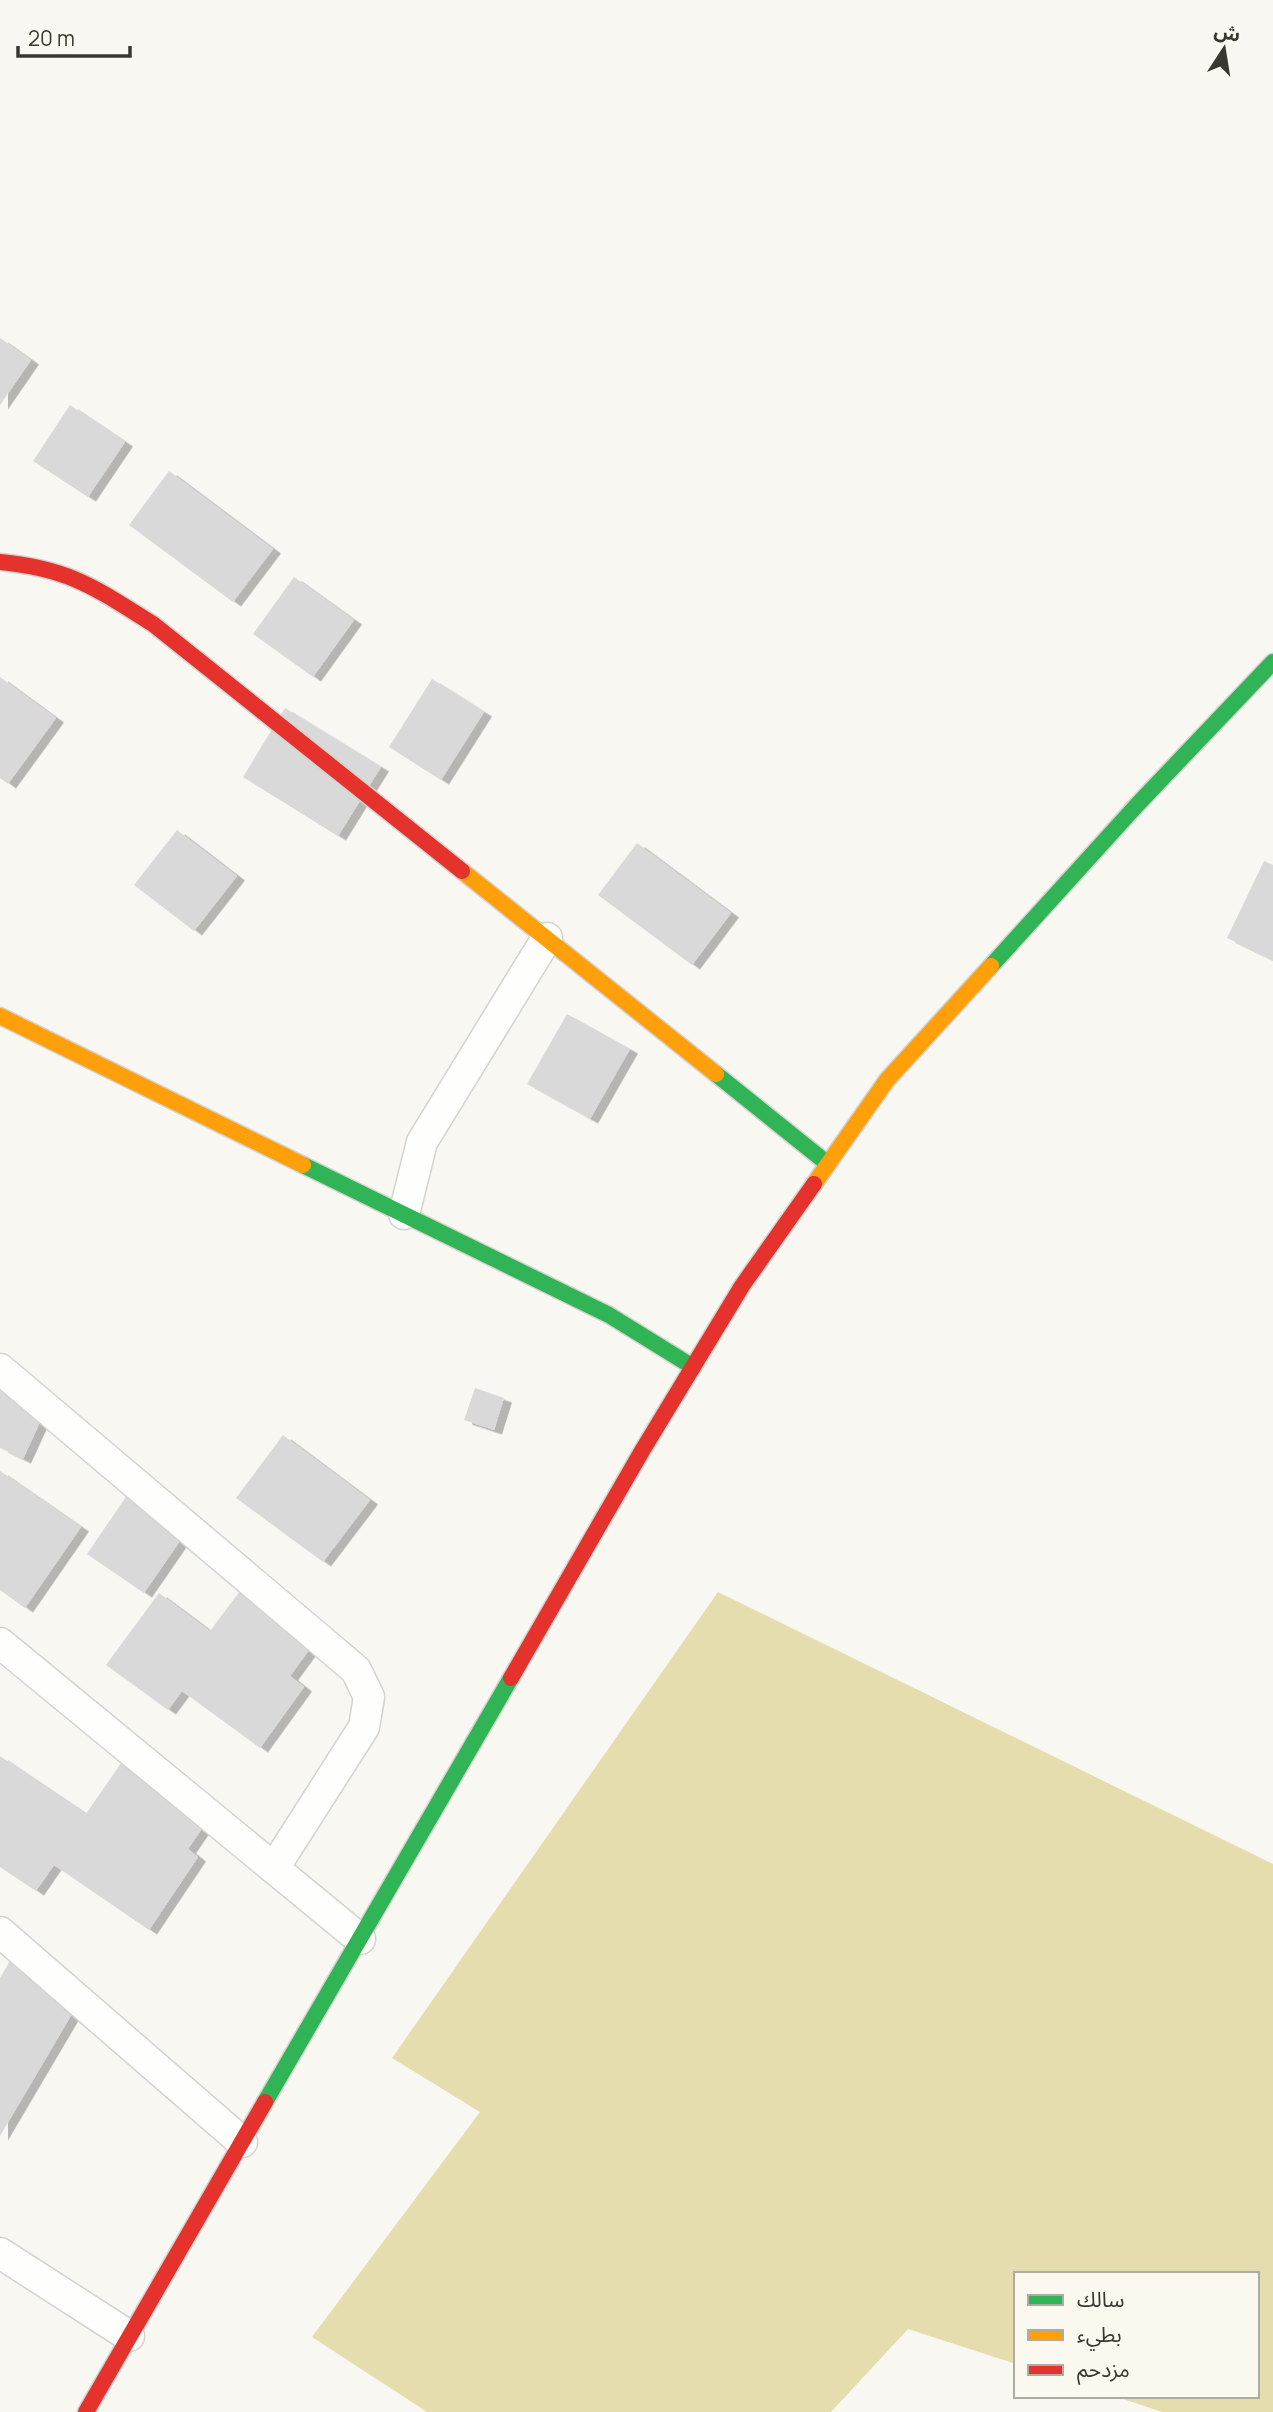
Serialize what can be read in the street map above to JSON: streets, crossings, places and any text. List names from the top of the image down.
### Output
{
  "legend": ["سالك", "بطيء", "مزدحم"],
  "scale_bar": "20 m",
  "north": "top"
}
